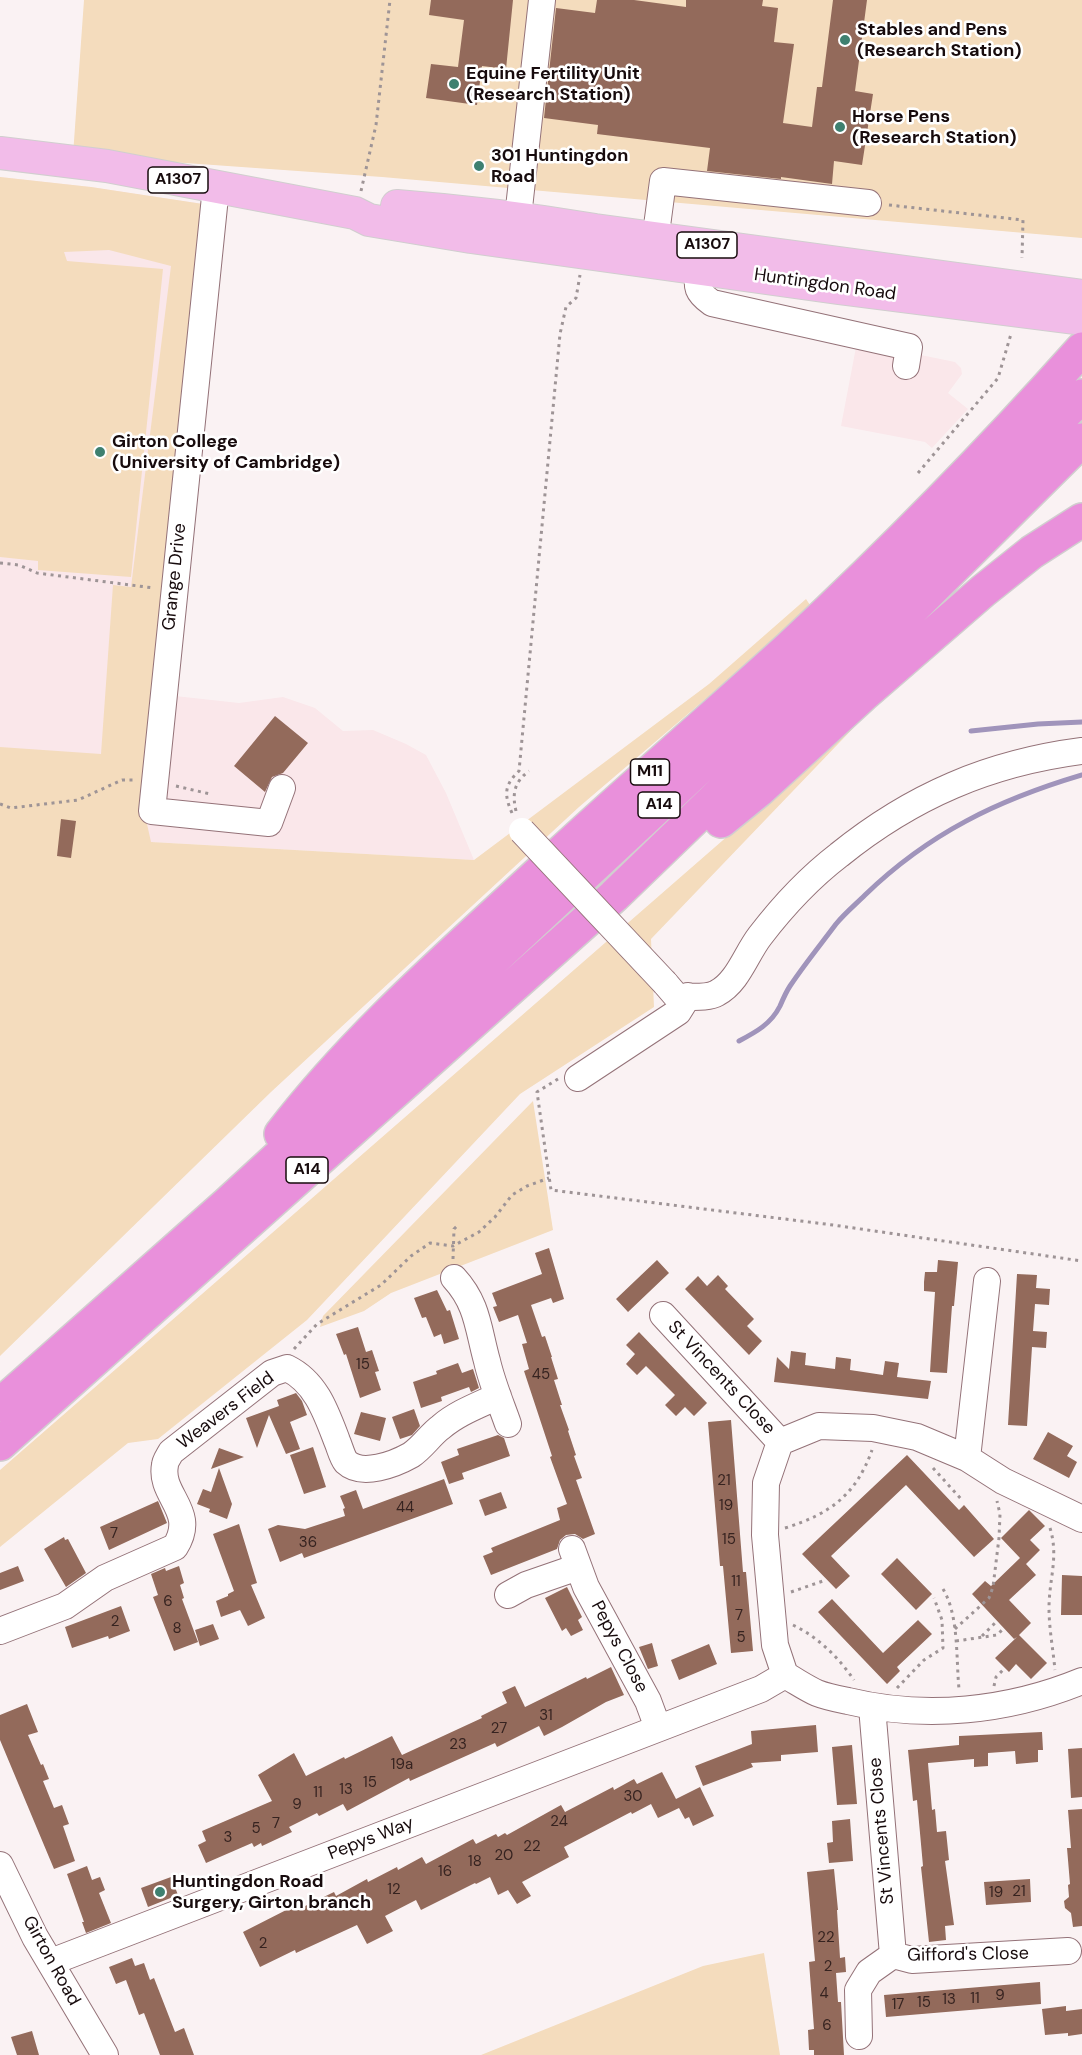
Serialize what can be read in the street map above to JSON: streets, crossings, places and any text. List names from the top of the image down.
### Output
{
  "streets": {
    "highway": ["M11", "A14"],
    "main road": ["A1307", "Huntingdon Road"],
    "street": [
      "Grange Drive",
      "St Vincents Close",
      "Weavers Field",
      "Pepys Close",
      "Pepys Way",
      "Gifford's Close",
      "Girton Road"
    ]
  },
  "crossings": [
    ["Huntingdon Road", "Grange Drive"],
    ["M11", "A14"],
    ["St Vincents Close", "Gifford's Close"],
    ["Pepys Close", "Pepys Way"],
    ["Pepys Way", "Girton Road"]
  ],
  "places": [
    "Stables and Pens (Research Station)",
    "Equine Fertility Unit (Research Station)",
    "Horse Pens (Research Station)",
    "301 Huntingdon Road",
    "Girton College (University of Cambridge)",
    "Huntingdon Road Surgery, Girton branch"
  ],
  "house_numbers": [
    "15",
    "45",
    "21",
    "19",
    "44",
    "7",
    "15",
    "36",
    "11",
    "6",
    "7",
    "2",
    "8",
    "5",
    "31",
    "27",
    "23",
    "19a",
    "15",
    "13",
    "11",
    "30",
    "9",
    "24",
    "7",
    "5",
    "3",
    "22",
    "20",
    "18",
    "16",
    "12",
    "21",
    "19",
    "22",
    "2",
    "2",
    "4",
    "9",
    "11",
    "13",
    "15",
    "17",
    "6"
  ]
}
